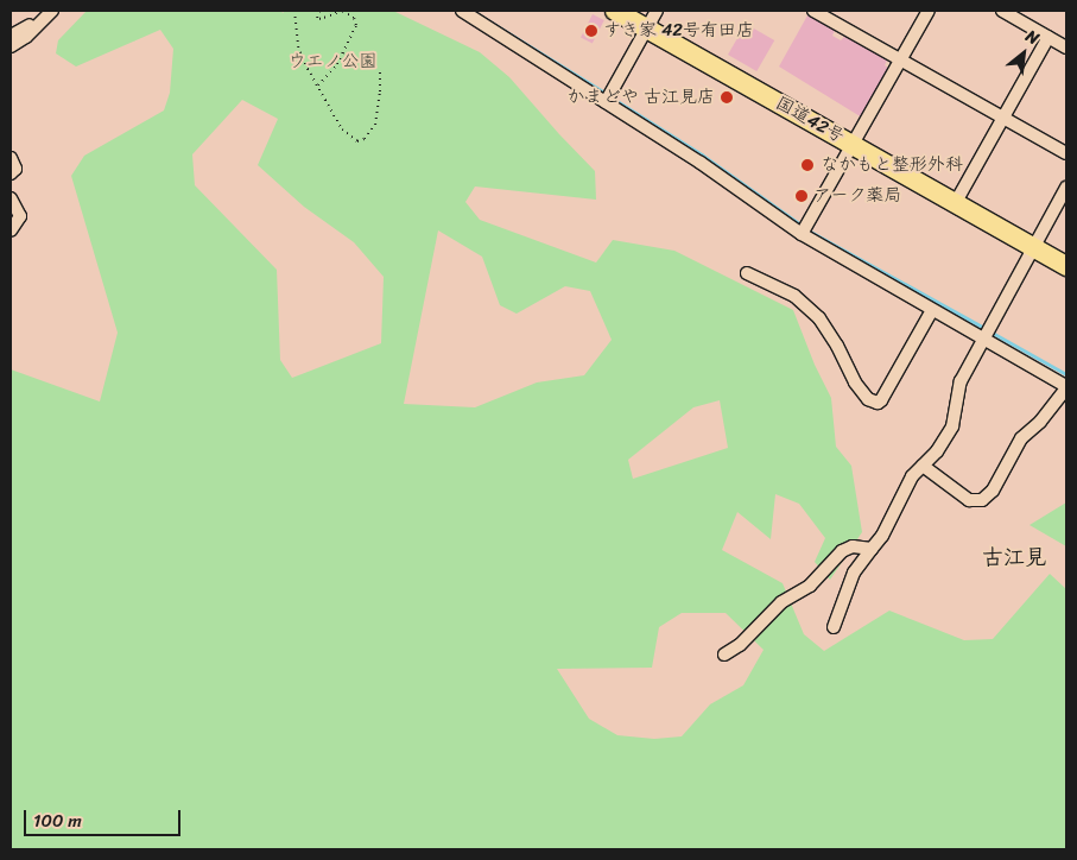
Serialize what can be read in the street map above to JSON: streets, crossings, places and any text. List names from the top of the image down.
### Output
{
  "streets": {
    "highway": ["国道42号"]
  },
  "districts": ["古江見"],
  "parks": ["ウエノ公園"],
  "places": [
    "すき家 42号有田店",
    "かまどや 古江見店",
    "なかもと整形外科",
    "アーク薬局"
  ],
  "scale_bar": "100 m",
  "north": "top right"
}
